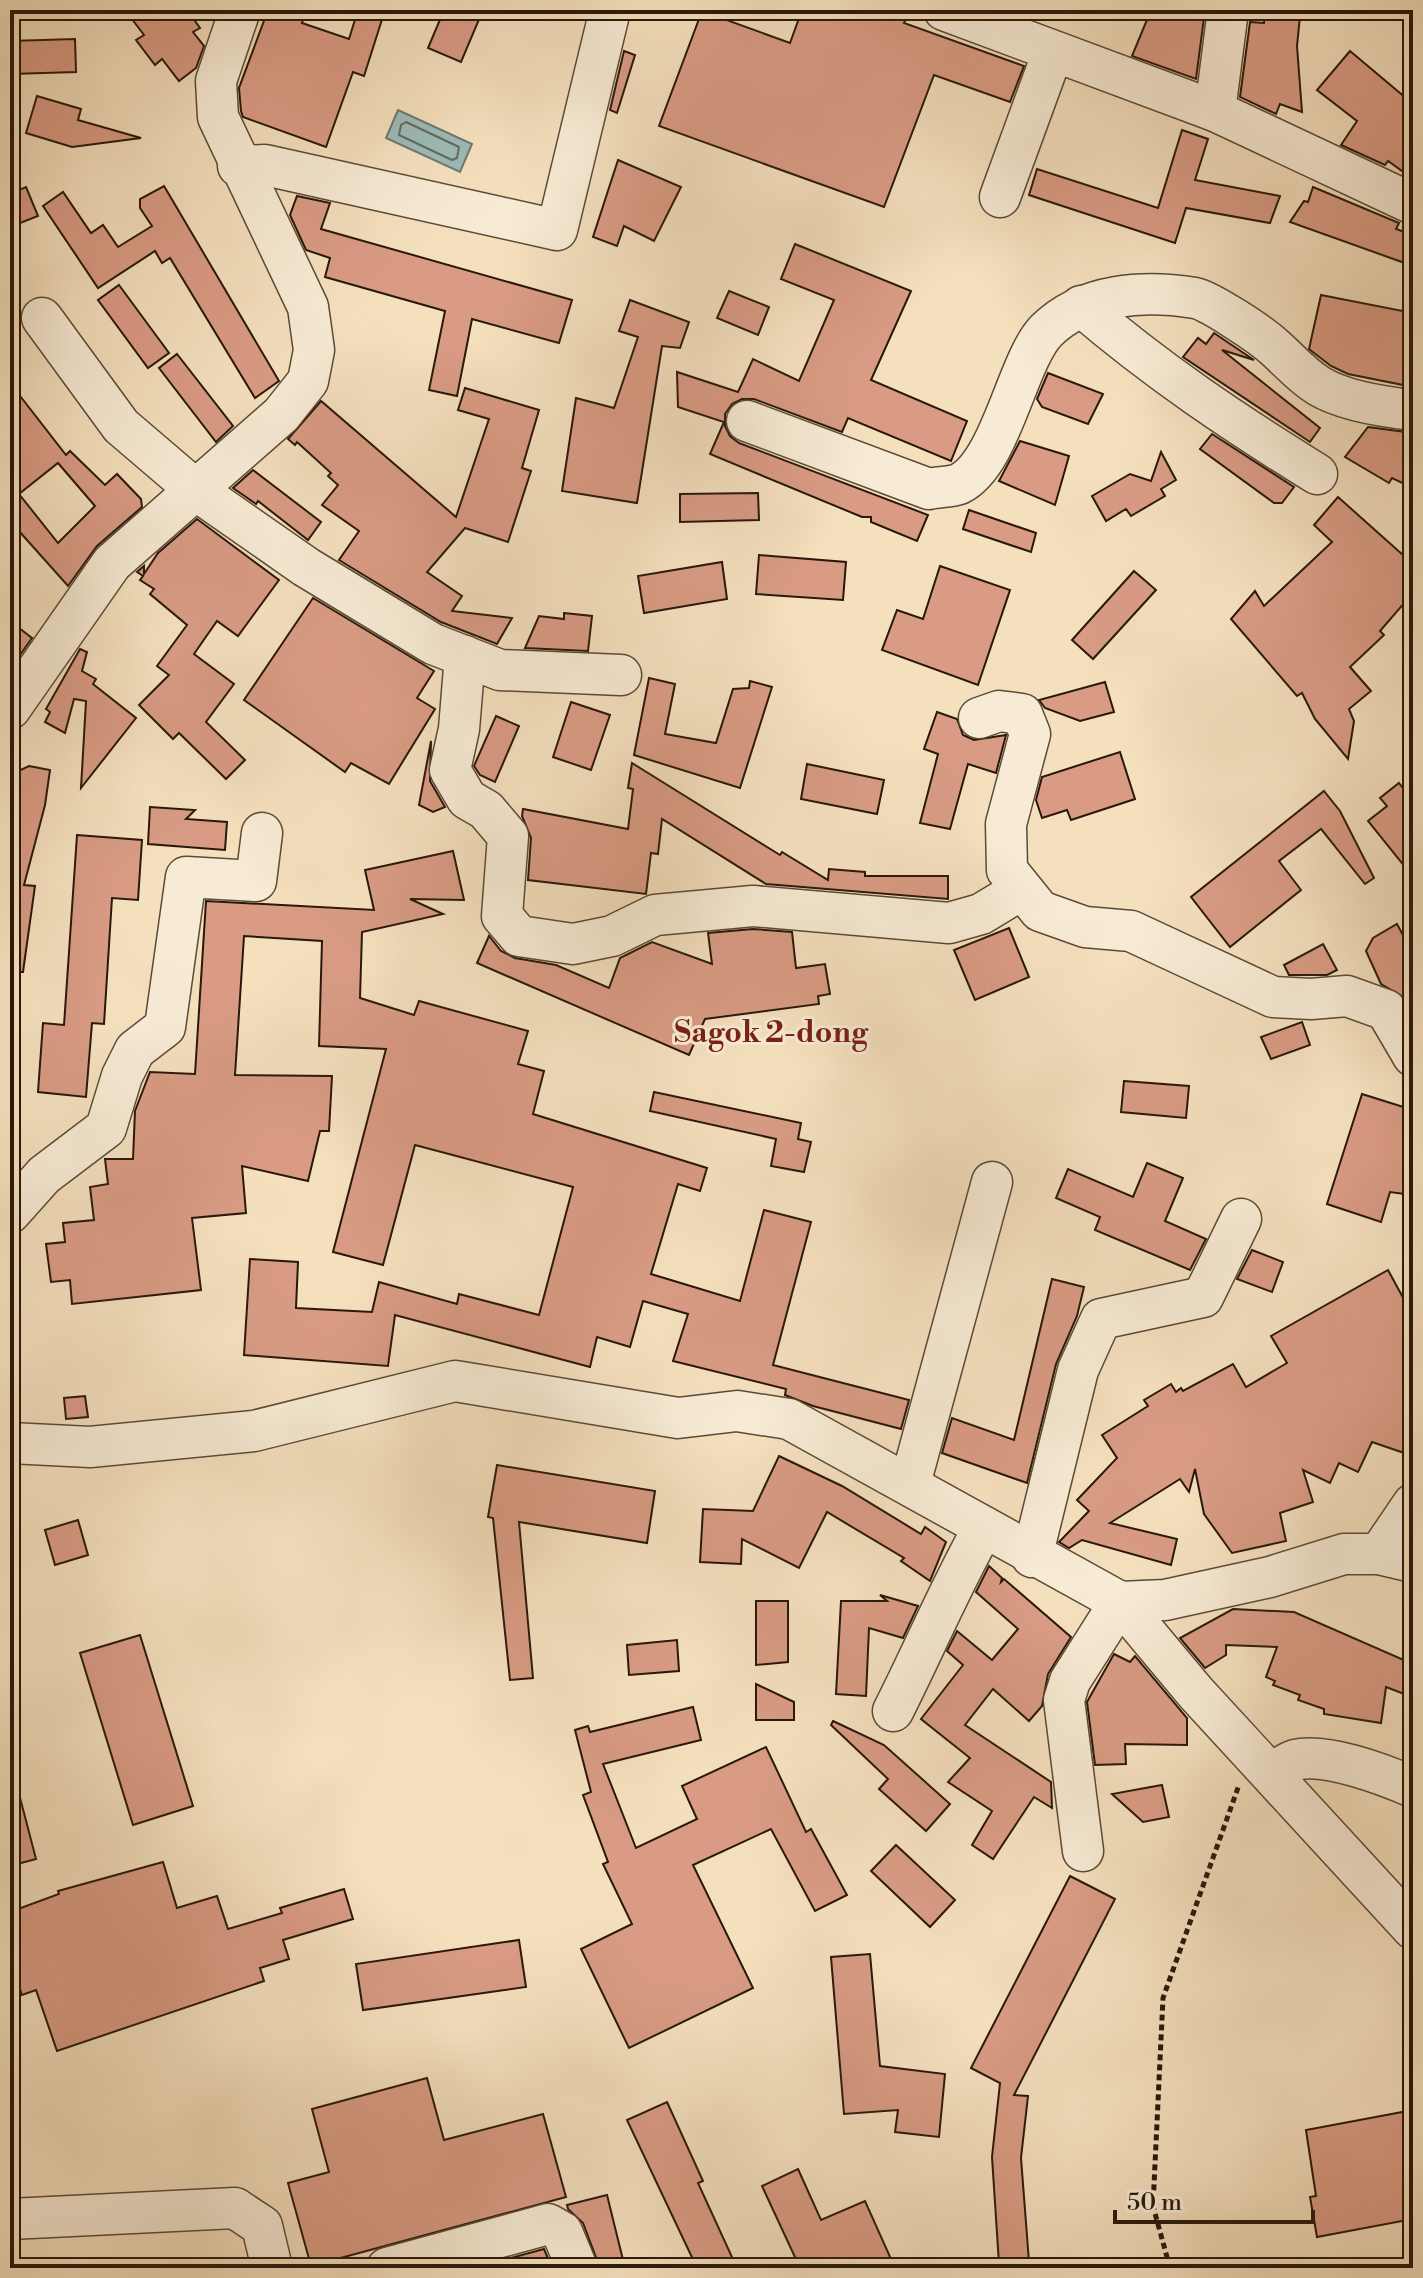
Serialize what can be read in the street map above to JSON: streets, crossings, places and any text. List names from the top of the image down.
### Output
{
  "districts": ["Sagok 2-dong"],
  "scale_bar": "50 m"
}
